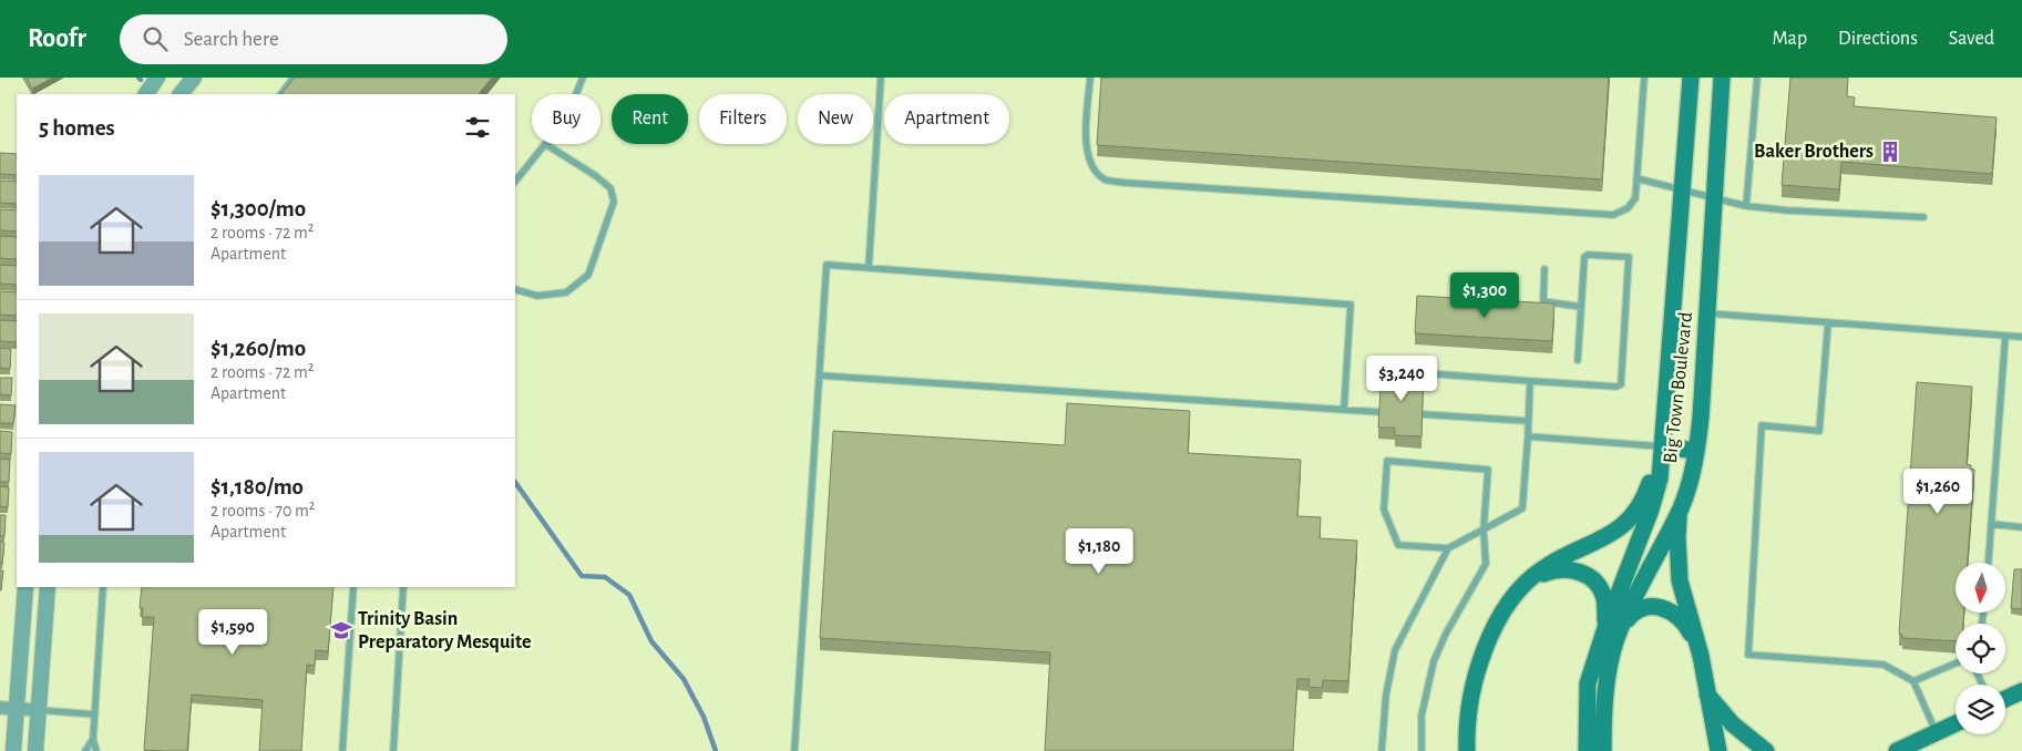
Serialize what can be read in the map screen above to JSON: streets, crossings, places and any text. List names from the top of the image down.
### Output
{
  "streets": {
    "main road": ["Big Town Boulevard"]
  },
  "places": {
    "building": ["Baker Brothers"],
    "school or university": ["Trinity Basin Preparatory Mesquite"]
  },
  "north": "bottom",
  "page": {
    "header": "Roofr",
    "search": "Search here",
    "nav": ["Map", "Directions", "Saved"],
    "chip": [
      "Buy",
      "Rent",
      "Filters",
      "New",
      "Apartment"
    ],
    "heading": "5 homes",
    "list": [
      {
        "name": "$1,300/mo",
        "note": "2 rooms · 72 m² · Apartment"
      },
      {
        "name": "$1,260/mo",
        "note": "2 rooms · 72 m² · Apartment"
      },
      {
        "name": "$1,180/mo",
        "note": "2 rooms · 70 m² · Apartment"
      }
    ],
    "price": [
      "$1,300",
      "$3,240",
      "$1,260",
      "$1,180",
      "$1,590"
    ]
  }
}
